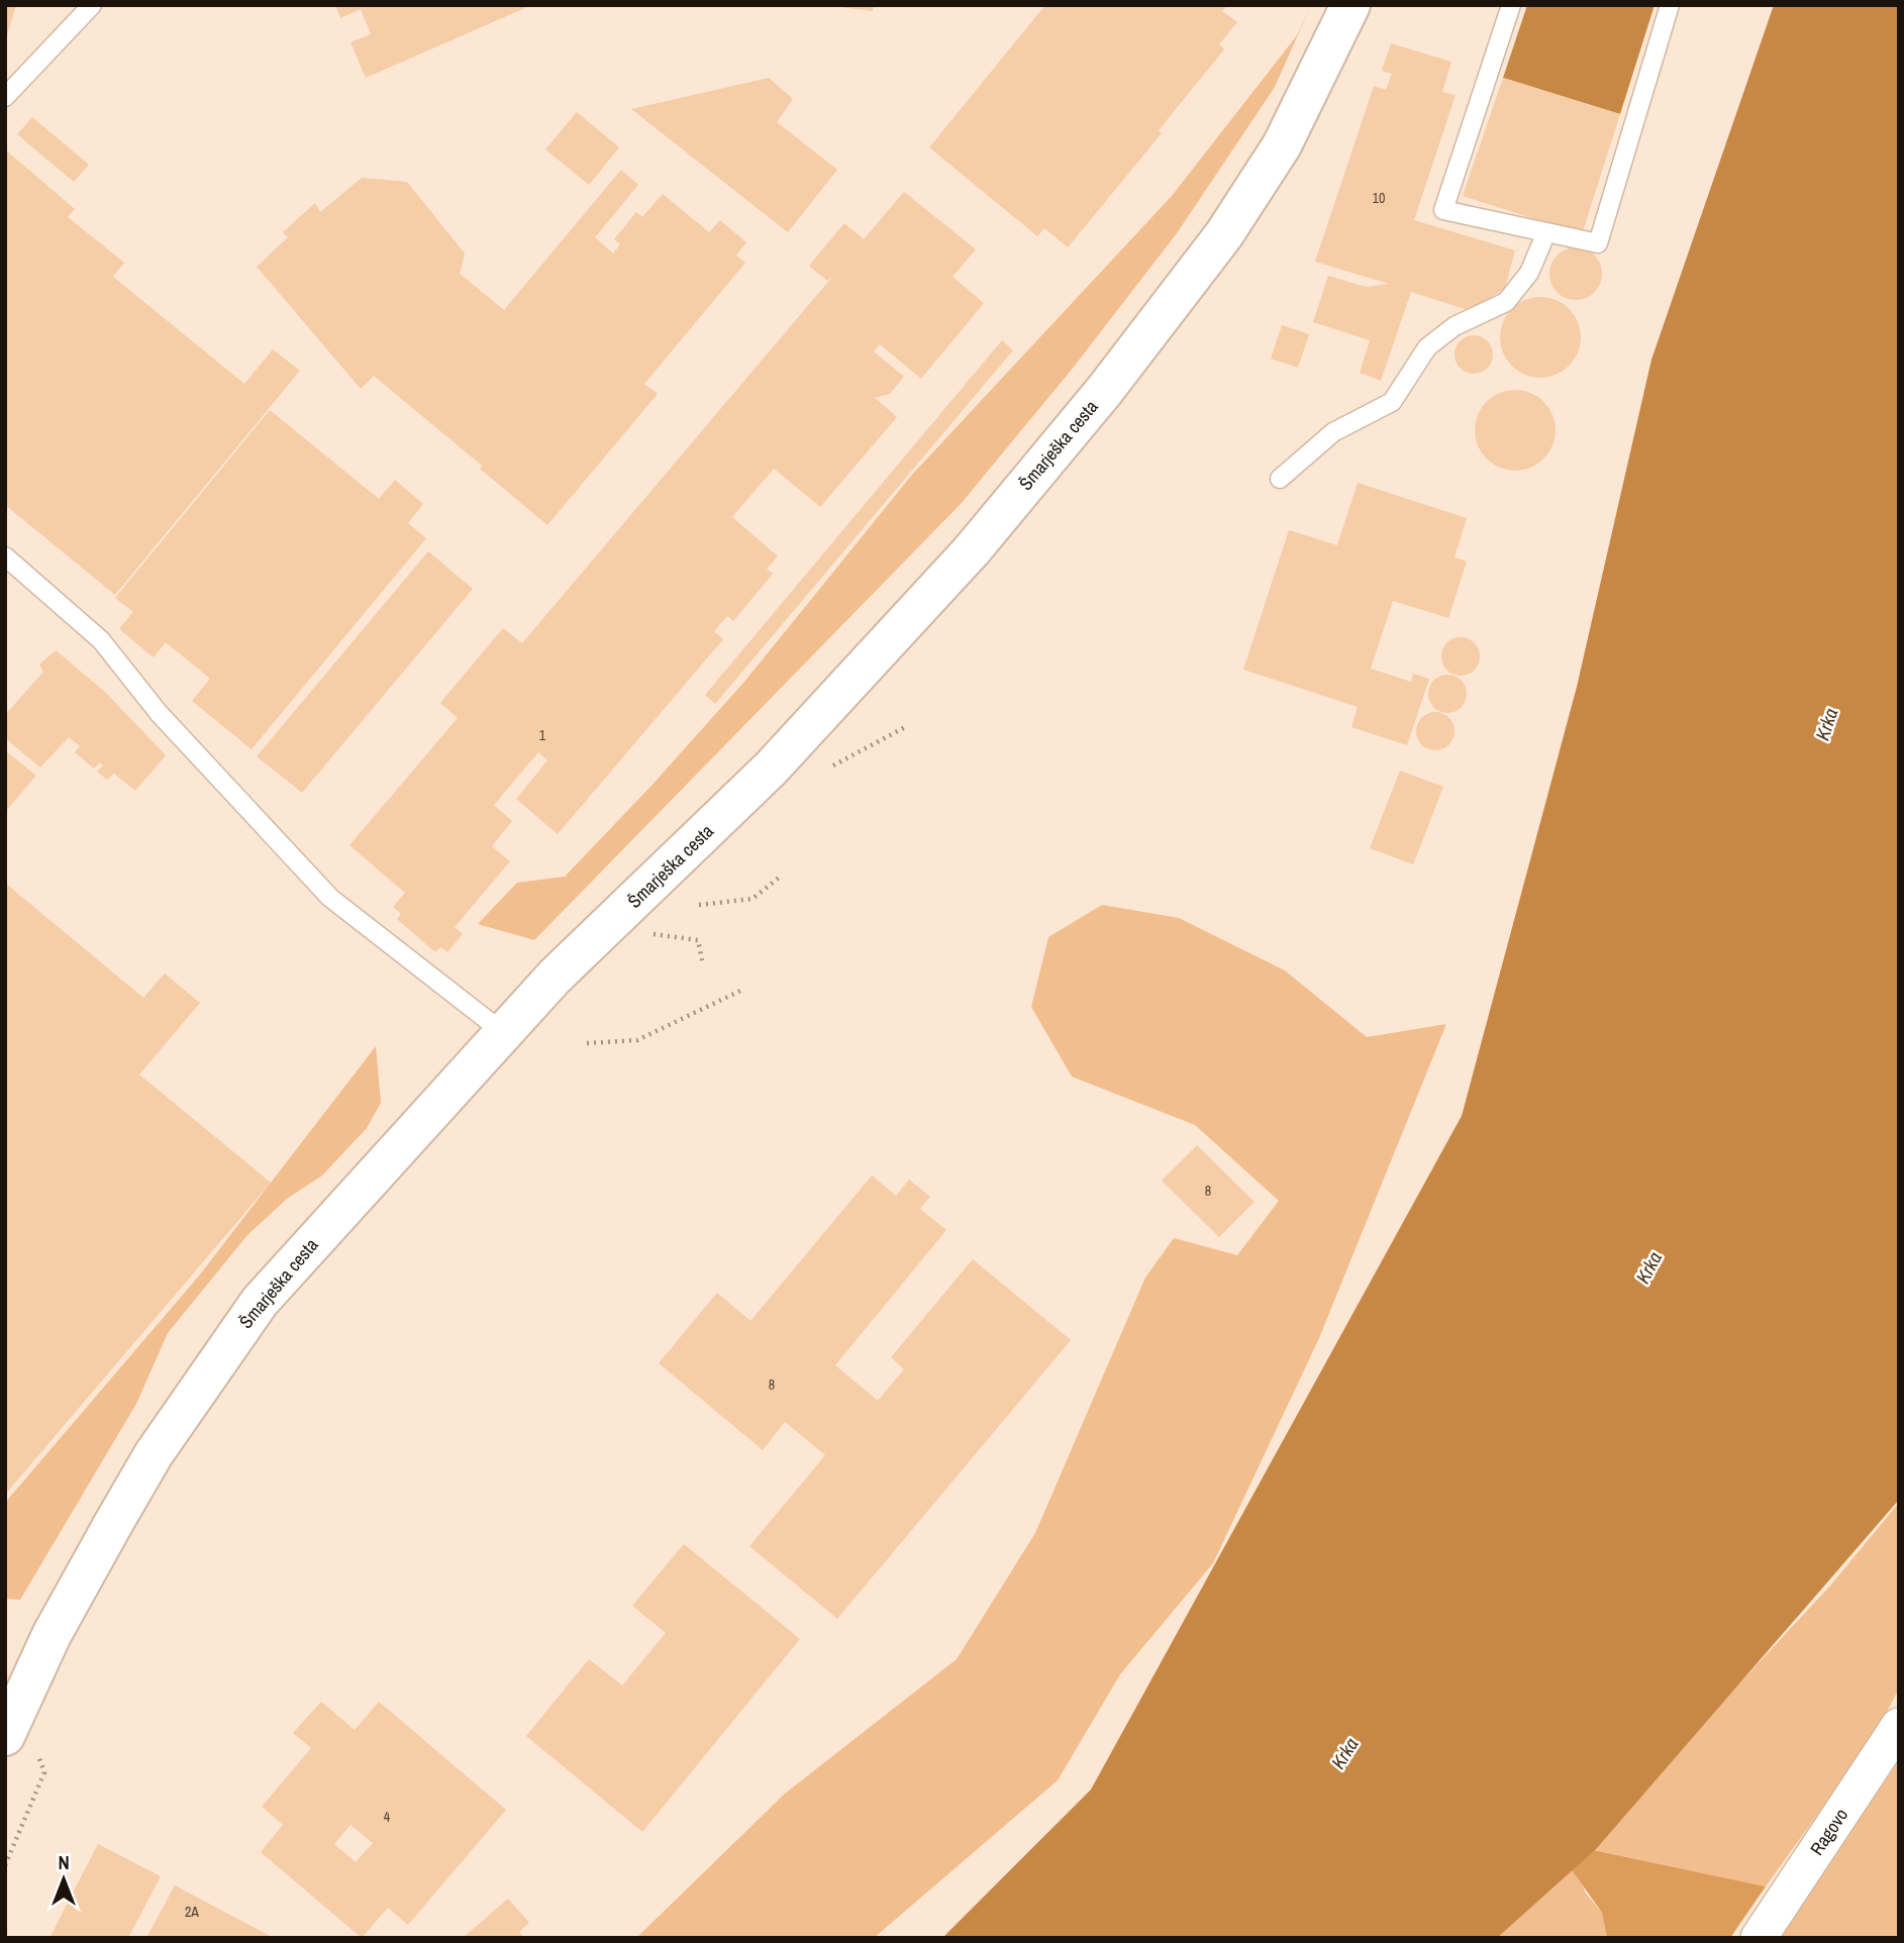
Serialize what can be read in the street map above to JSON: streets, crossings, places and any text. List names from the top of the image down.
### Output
{
  "streets": {
    "street": ["Šmarješka cesta", "Ragovo"]
  },
  "water": ["Krka"],
  "house_numbers": [
    "10",
    "1",
    "8",
    "8",
    "4",
    "2A"
  ],
  "north": "top"
}
